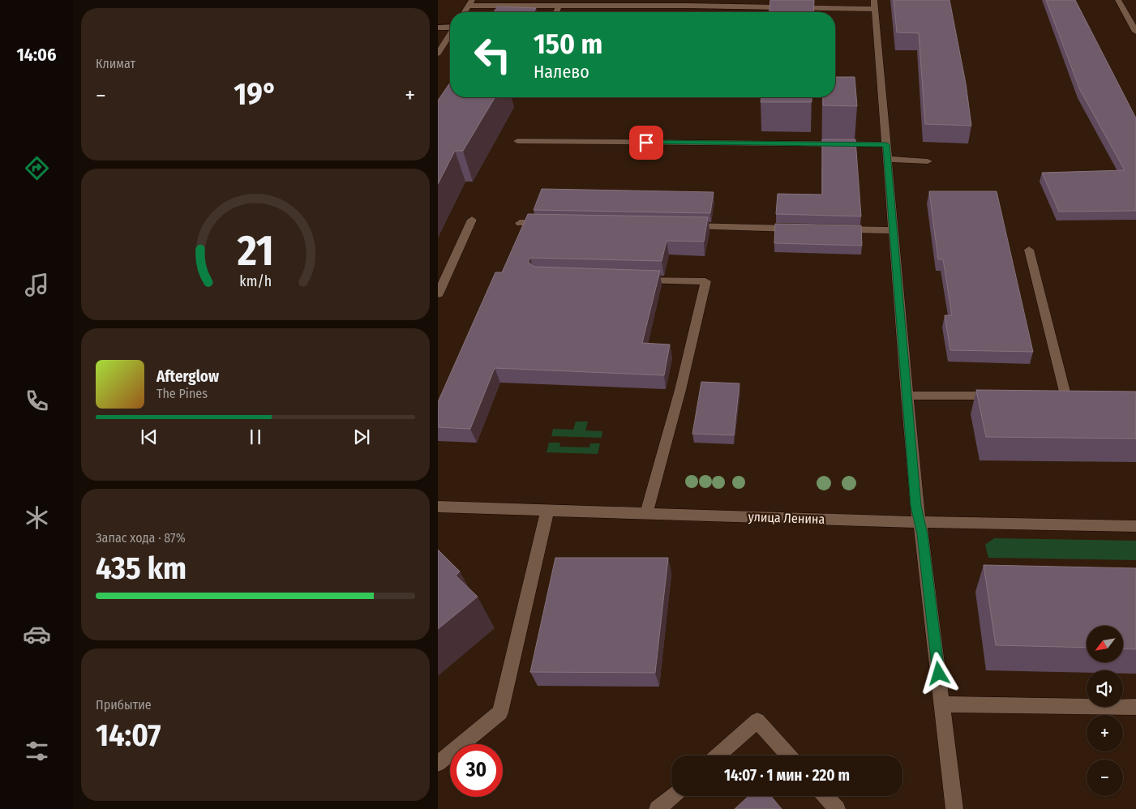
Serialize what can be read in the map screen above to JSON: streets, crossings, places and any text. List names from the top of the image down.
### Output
{
  "streets": {
    "street": ["улица Ленина"]
  },
  "north": "bottom left",
  "page": {
    "tabs": "14:06",
    "tile": [
      "Климат",
      ["Запас хода · 87%", "435 km"],
      ["Прибытие", "14:07"]
    ],
    "turn": ["150 m", "Налево"],
    "heat": ["−", "19°", "+"],
    "song": ["Afterglow", "The Pines"],
    "map_buttons": ["+", "−"],
    "limit": "30",
    "trip": "14:07 · 1 мин · 220 m",
    "gauge": ["21", "km/h"]
  }
}
